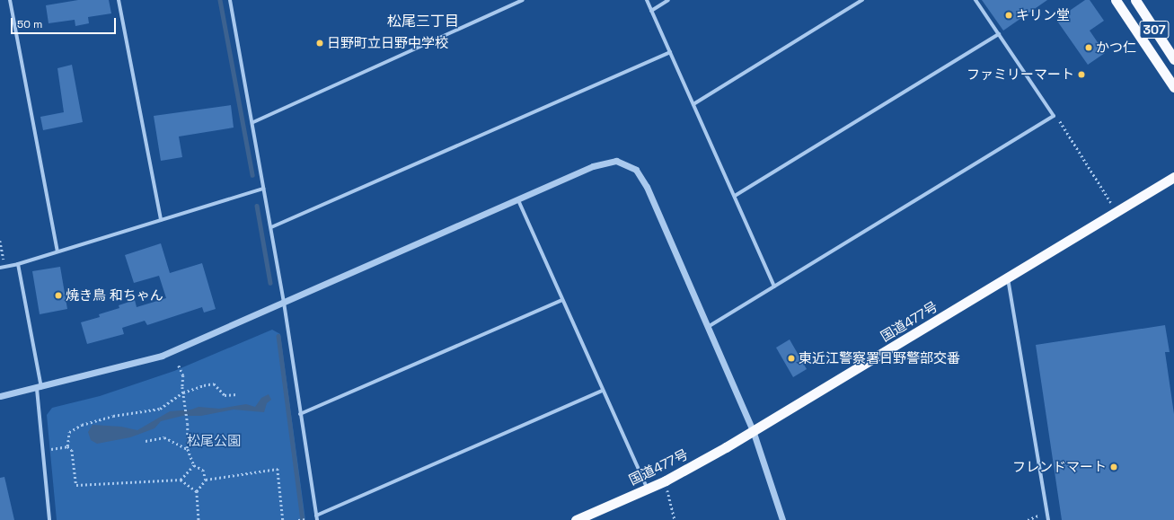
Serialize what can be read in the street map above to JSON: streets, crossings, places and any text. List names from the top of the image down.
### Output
{
  "streets": {
    "highway": ["307", "国道477号"]
  },
  "districts": ["松尾三丁目"],
  "parks": ["松尾公園"],
  "places": [
    "キリン堂",
    "日野町立日野中学校",
    "かつ仁",
    "ファミリーマート",
    "焼き鳥 和ちゃん",
    "東近江警察署日野警部交番",
    "フレンドマート"
  ],
  "scale_bar": "50 m"
}
